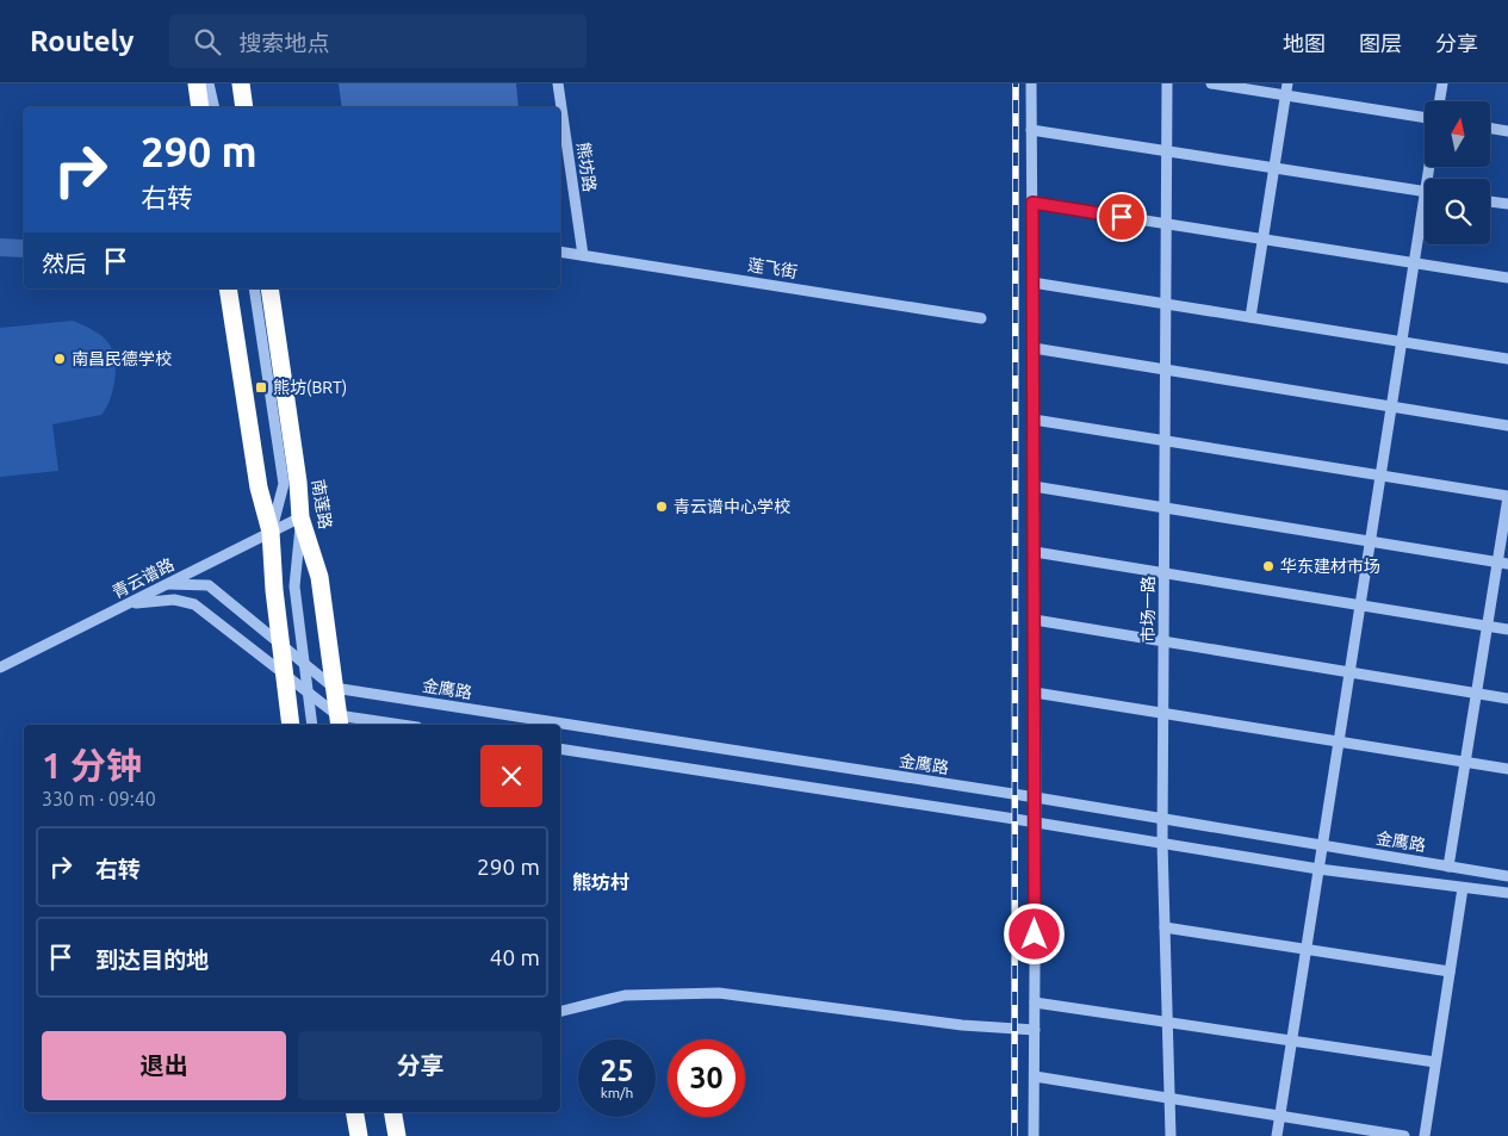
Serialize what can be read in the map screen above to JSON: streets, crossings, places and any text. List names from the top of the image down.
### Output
{
  "streets": {
    "highway": ["南莲路"],
    "street": [
      "熊坊路",
      "莲飞街",
      "青云谱路",
      "市场一路",
      "金鹰路"
    ]
  },
  "crossings": [
    ["熊坊路", "莲飞街"],
    ["南莲路", "青云谱路"],
    ["南莲路", "金鹰路"],
    ["市场一路", "金鹰路"]
  ],
  "districts": ["熊坊村"],
  "places": {
    "other": ["南昌民德学校", "青云谱中心学校", "华东建材市场"],
    "transit": ["熊坊(BRT)"]
  },
  "north": "top",
  "page": {
    "header": "Routely",
    "search": "搜索地点",
    "nav": ["地图", "图层", "分享"],
    "turn": ["290 m", "右转"],
    "then": "然后",
    "heading": ["1 分钟", "330 m · 09:40"],
    "list": [
      {
        "name": "右转",
        "value": "290 m"
      },
      {
        "name": "到达目的地",
        "value": "40 m"
      }
    ],
    "buttons": ["退出", "分享"],
    "speed": "25 km/h",
    "limit": "30"
  }
}
